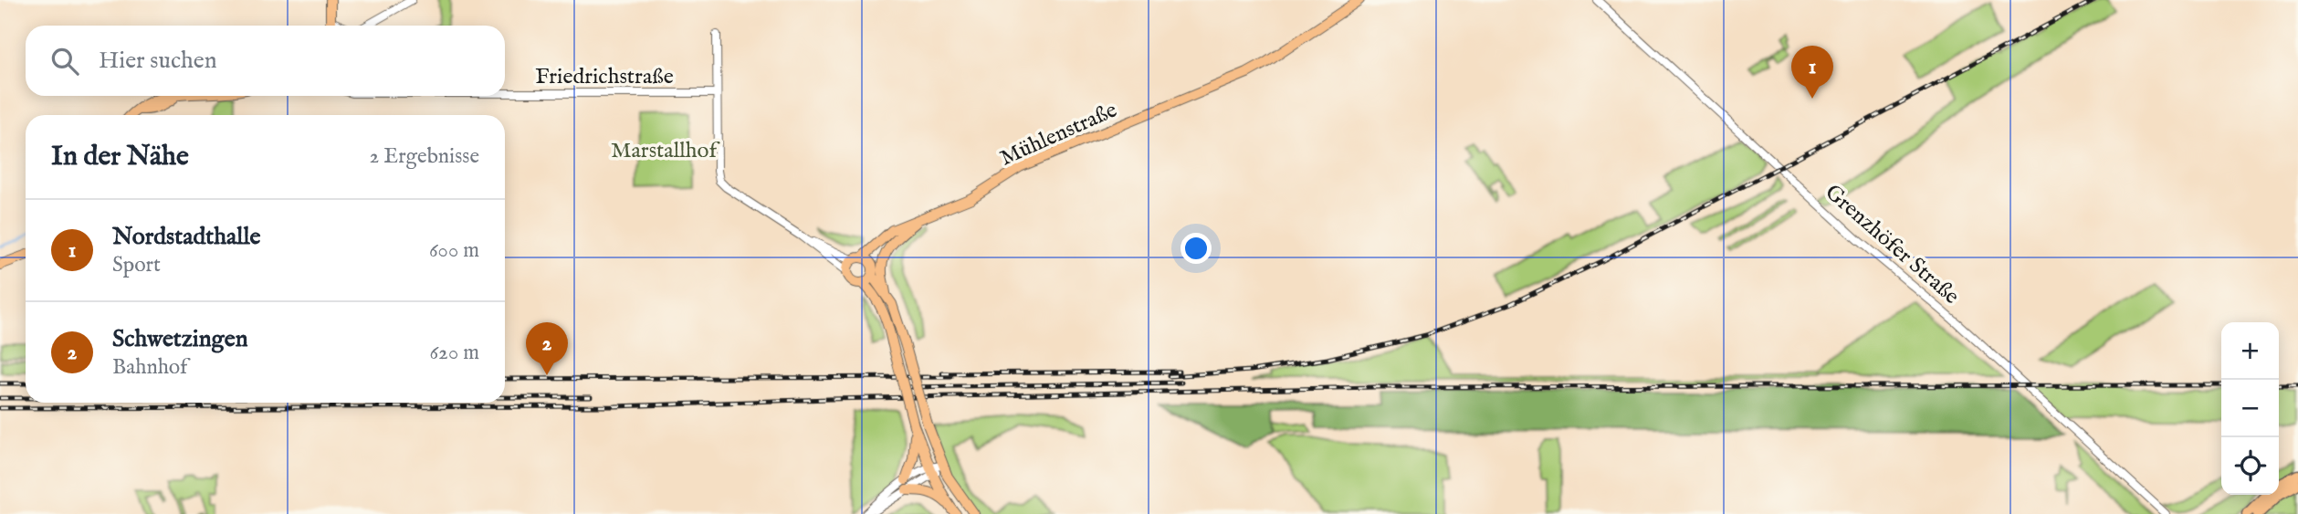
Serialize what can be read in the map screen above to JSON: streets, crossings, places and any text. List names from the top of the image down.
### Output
{
  "streets": {
    "main road": ["Mühlenstraße"],
    "street": ["Friedrichstraße", "Grenzhöfer Straße"]
  },
  "parks": ["Marstallhof"],
  "page": {
    "search": "Hier suchen",
    "pins": ["1", "2"],
    "heading": ["In der Nähe", "2 Ergebnisse"],
    "list": [
      {
        "mark": "1",
        "name": "Nordstadthalle",
        "note": "Sport",
        "value": "600 m"
      },
      {
        "mark": "2",
        "name": "Schwetzingen",
        "note": "Bahnhof",
        "value": "620 m"
      }
    ],
    "map_buttons": ["+", "−"]
  }
}
